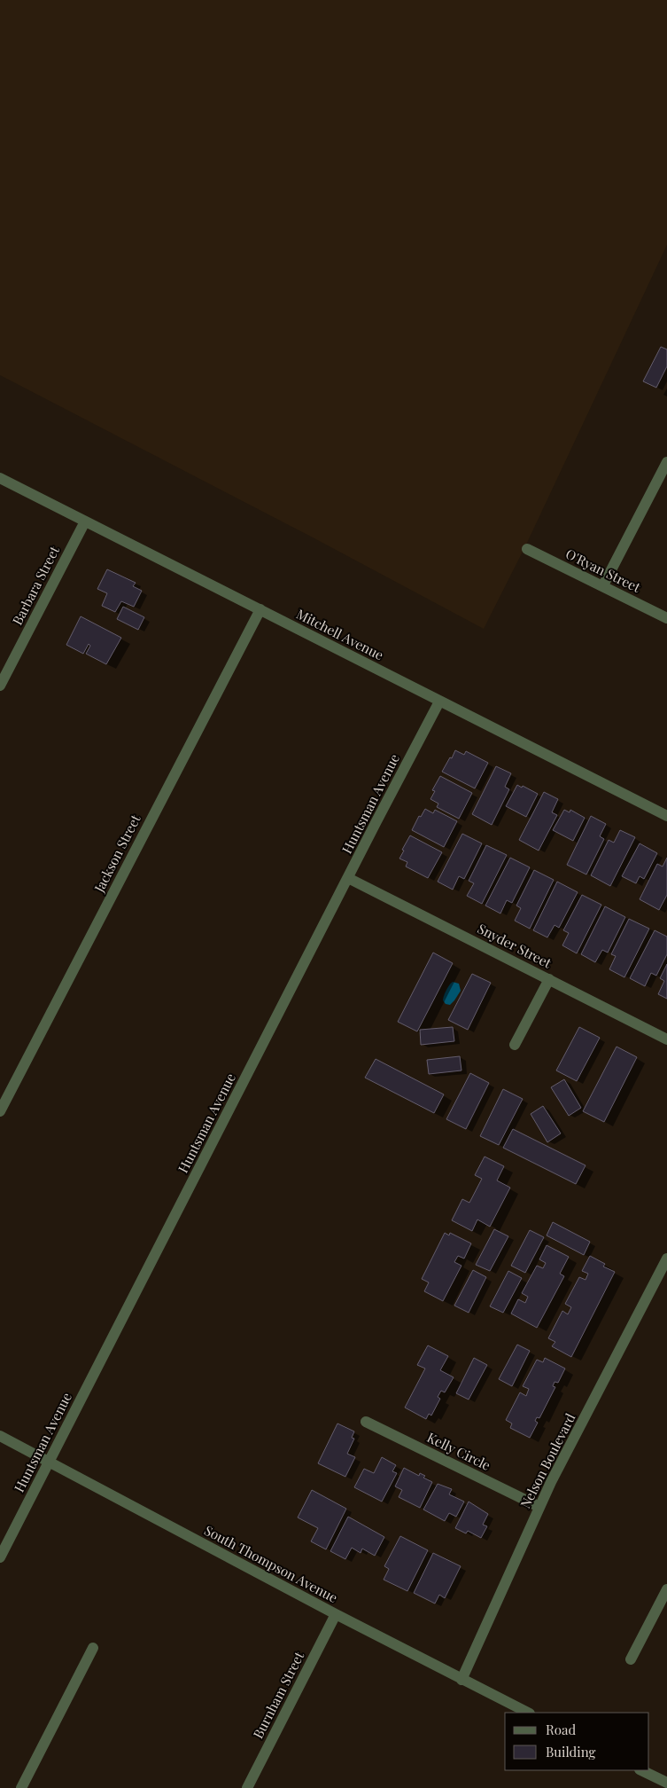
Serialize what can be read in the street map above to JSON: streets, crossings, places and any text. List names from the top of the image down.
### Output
{
  "streets": {
    "street": [
      "O'Ryan Street",
      "Barbara Street",
      "Mitchell Avenue",
      "Huntsman Avenue",
      "Jackson Street",
      "Snyder Street",
      "Kelly Circle",
      "Nelson Boulevard",
      "South Thompson Avenue",
      "Burnham Street"
    ]
  },
  "crossings": [
    ["Barbara Street", "Mitchell Avenue"],
    ["Mitchell Avenue", "Huntsman Avenue"],
    ["Mitchell Avenue", "Jackson Street"],
    ["Huntsman Avenue", "Snyder Street"],
    ["Huntsman Avenue", "South Thompson Avenue"],
    ["Kelly Circle", "Nelson Boulevard"],
    ["Nelson Boulevard", "South Thompson Avenue"],
    ["South Thompson Avenue", "Burnham Street"]
  ],
  "legend": ["Road", "Building"]
}
